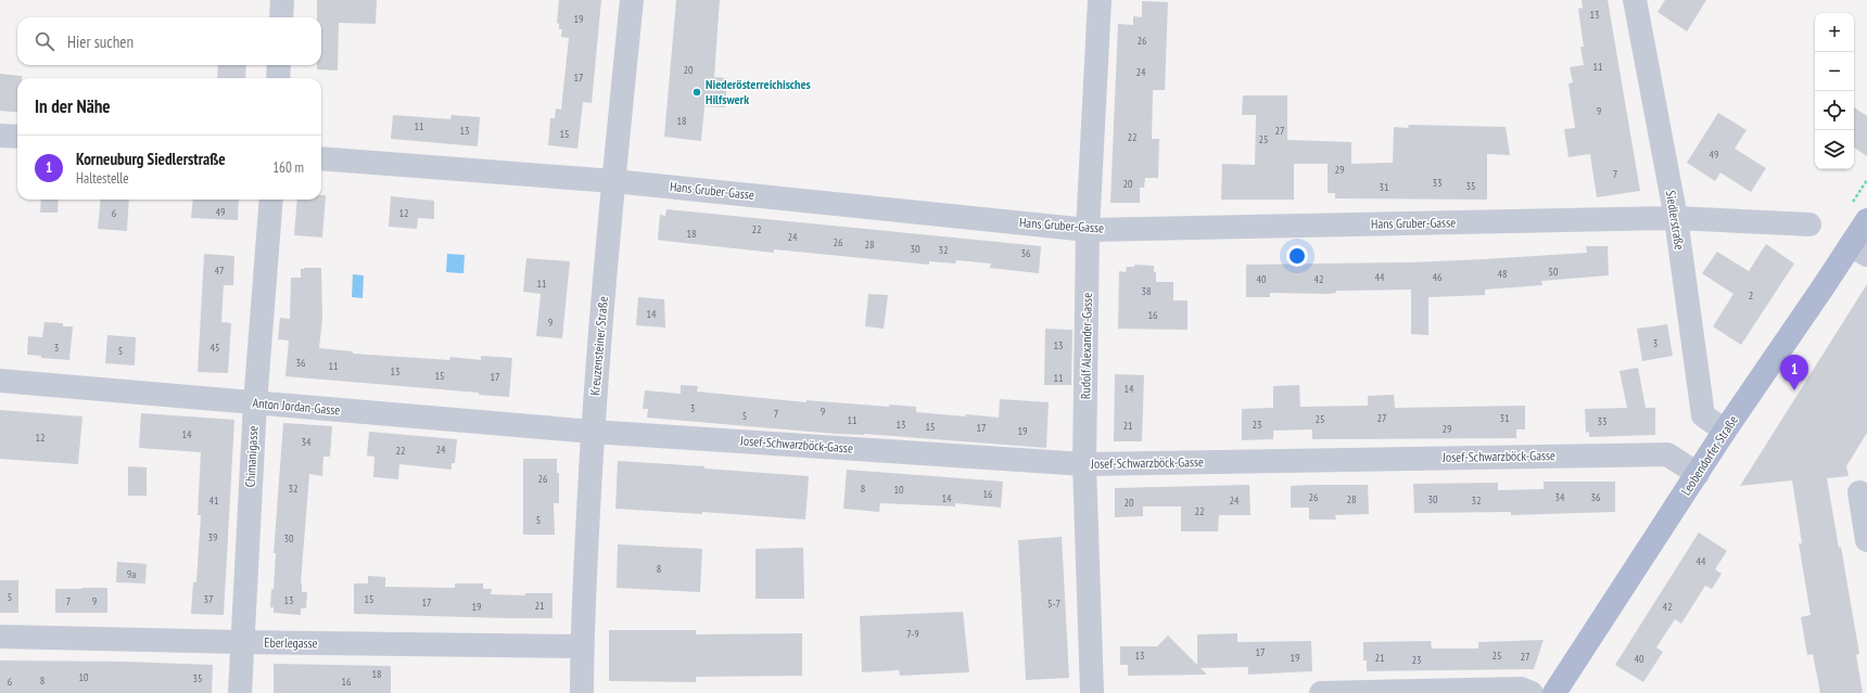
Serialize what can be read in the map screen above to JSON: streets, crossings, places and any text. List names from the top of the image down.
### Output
{
  "streets": {
    "main road": ["Leobendorfer Straße"],
    "street": [
      "Hans Gruber-Gasse",
      "Siedlerstraße",
      "Kreuzensteiner Straße",
      "Rudolf Alexander-Gasse",
      "Anton Jordan-Gasse",
      "Josef-Schwarzböck-Gasse",
      "Chimanigasse",
      "Eberlegasse"
    ]
  },
  "crossings": [
    ["Hans Gruber-Gasse", "Siedlerstraße"],
    ["Hans Gruber-Gasse", "Kreuzensteiner Straße"],
    ["Hans Gruber-Gasse", "Rudolf Alexander-Gasse"],
    ["Siedlerstraße", "Leobendorfer Straße"],
    ["Kreuzensteiner Straße", "Anton Jordan-Gasse"],
    ["Kreuzensteiner Straße", "Josef-Schwarzböck-Gasse"],
    ["Kreuzensteiner Straße", "Eberlegasse"],
    ["Rudolf Alexander-Gasse", "Josef-Schwarzböck-Gasse"],
    ["Anton Jordan-Gasse", "Josef-Schwarzböck-Gasse"],
    ["Anton Jordan-Gasse", "Chimanigasse"],
    ["Josef-Schwarzböck-Gasse", "Leobendorfer Straße"],
    ["Chimanigasse", "Eberlegasse"]
  ],
  "places": ["Niederösterreichisches Hilfswerk"],
  "house_numbers": [
    "13",
    "19",
    "26",
    "11",
    "20",
    "24",
    "17",
    "9",
    "18",
    "11",
    "13",
    "27",
    "15",
    "22",
    "25",
    "49",
    "29",
    "7",
    "33",
    "20",
    "35",
    "31",
    "49",
    "6",
    "12",
    "22",
    "18",
    "24",
    "26",
    "28",
    "30",
    "32",
    "36",
    "47",
    "50",
    "48",
    "44",
    "46",
    "40",
    "42",
    "11",
    "38",
    "2",
    "14",
    "16",
    "9",
    "3",
    "13",
    "3",
    "45",
    "5",
    "36",
    "11",
    "13",
    "15",
    "17",
    "11",
    "14",
    "3",
    "9",
    "7",
    "5",
    "27",
    "31",
    "25",
    "11",
    "33",
    "13",
    "23",
    "21",
    "15",
    "17",
    "29",
    "19",
    "14",
    "12",
    "34",
    "24",
    "22",
    "26",
    "32",
    "8",
    "10",
    "16",
    "26",
    "34",
    "36",
    "14",
    "28",
    "30",
    "41",
    "24",
    "32",
    "20",
    "22",
    "5",
    "39",
    "30",
    "44",
    "8",
    "9a",
    "5",
    "37",
    "15",
    "13",
    "7",
    "9",
    "17",
    "5-7",
    "21",
    "19",
    "42",
    "7-9",
    "17",
    "13",
    "25",
    "27",
    "19",
    "21",
    "40",
    "23",
    "18",
    "10",
    "35",
    "8",
    "6",
    "16"
  ],
  "page": {
    "map_buttons": ["+", "−"],
    "search": "Hier suchen",
    "heading": "In der Nähe",
    "list": [
      {
        "mark": "1",
        "name": "Korneuburg Siedlerstraße",
        "note": "Haltestelle",
        "value": "160 m"
      }
    ],
    "pins": "1"
  }
}
